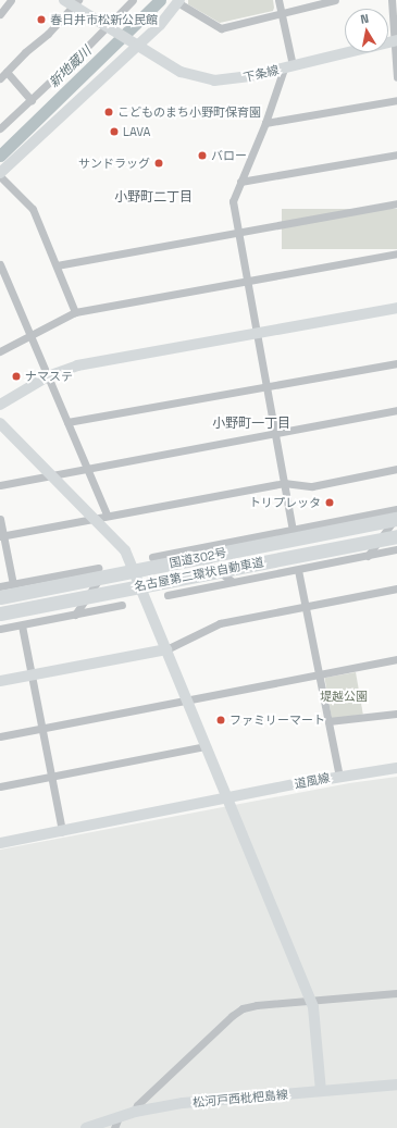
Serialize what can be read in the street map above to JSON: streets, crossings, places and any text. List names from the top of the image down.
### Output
{
  "streets": {
    "highway": ["国道302号", "名古屋第二環状自動車道"],
    "street": ["下条線", "道風線", "松河戸西枇杷島線"]
  },
  "crossings": [
    ["国道302号", "名古屋第二環状自動車道"]
  ],
  "districts": ["小野町二丁目", "小野町一丁目"],
  "water": ["新地蔵川"],
  "parks": ["堤越公園"],
  "places": [
    "春日井市松新公民館",
    "こどものまち小野町保育園",
    "LAVA",
    "バロー",
    "サンドラッグ",
    "ナマステ",
    "トリプレッタ",
    "ファミリーマート"
  ],
  "north": "top"
}
